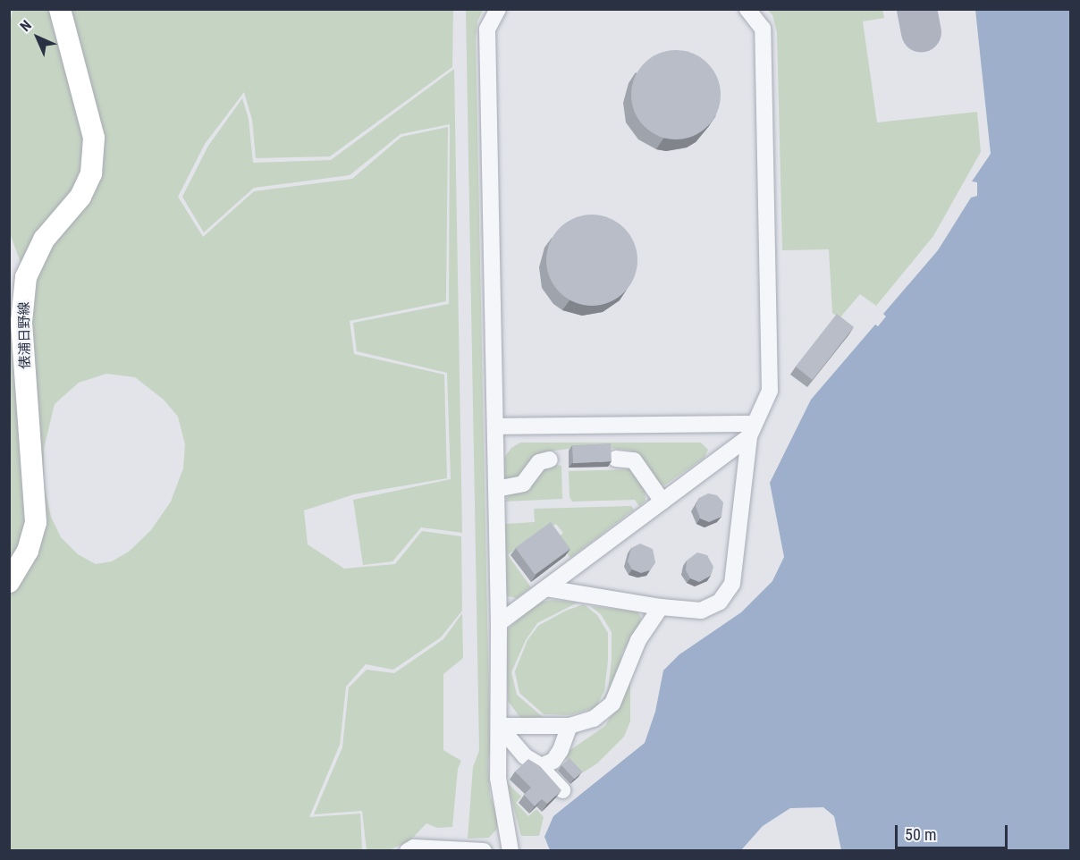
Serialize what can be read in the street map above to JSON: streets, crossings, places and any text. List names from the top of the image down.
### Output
{
  "streets": {
    "main road": ["俵浦日野線"]
  },
  "scale_bar": "50 m",
  "north": "top left"
}
